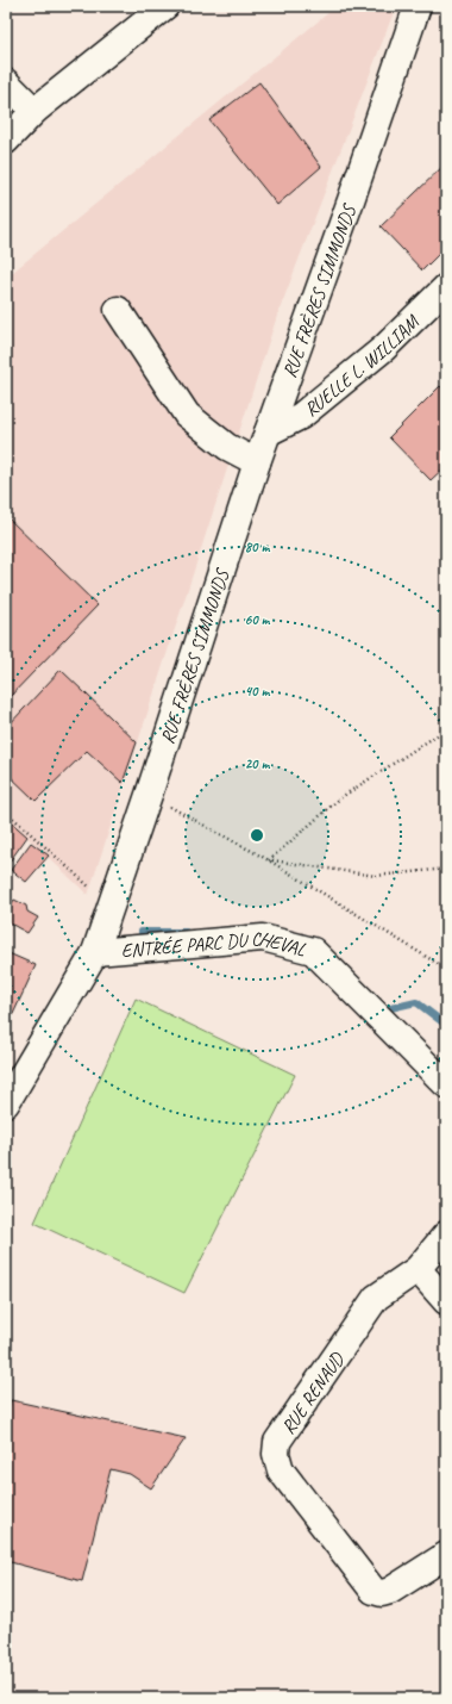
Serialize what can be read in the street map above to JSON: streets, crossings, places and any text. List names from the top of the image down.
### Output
{
  "streets": {
    "street": [
      "RUE FRÈRES SIMMONDS",
      "RUELLE L. WILLIAM",
      "ENTRÉE PARC DU CHEVAL",
      "RUE RENAUD"
    ]
  },
  "crossings": [
    ["RUE FRÈRES SIMMONDS", "RUELLE L. WILLIAM"],
    ["RUE FRÈRES SIMMONDS", "ENTRÉE PARC DU CHEVAL"]
  ],
  "rings": [
    "80 m",
    "60 m",
    "40 m",
    "20 m"
  ]
}
